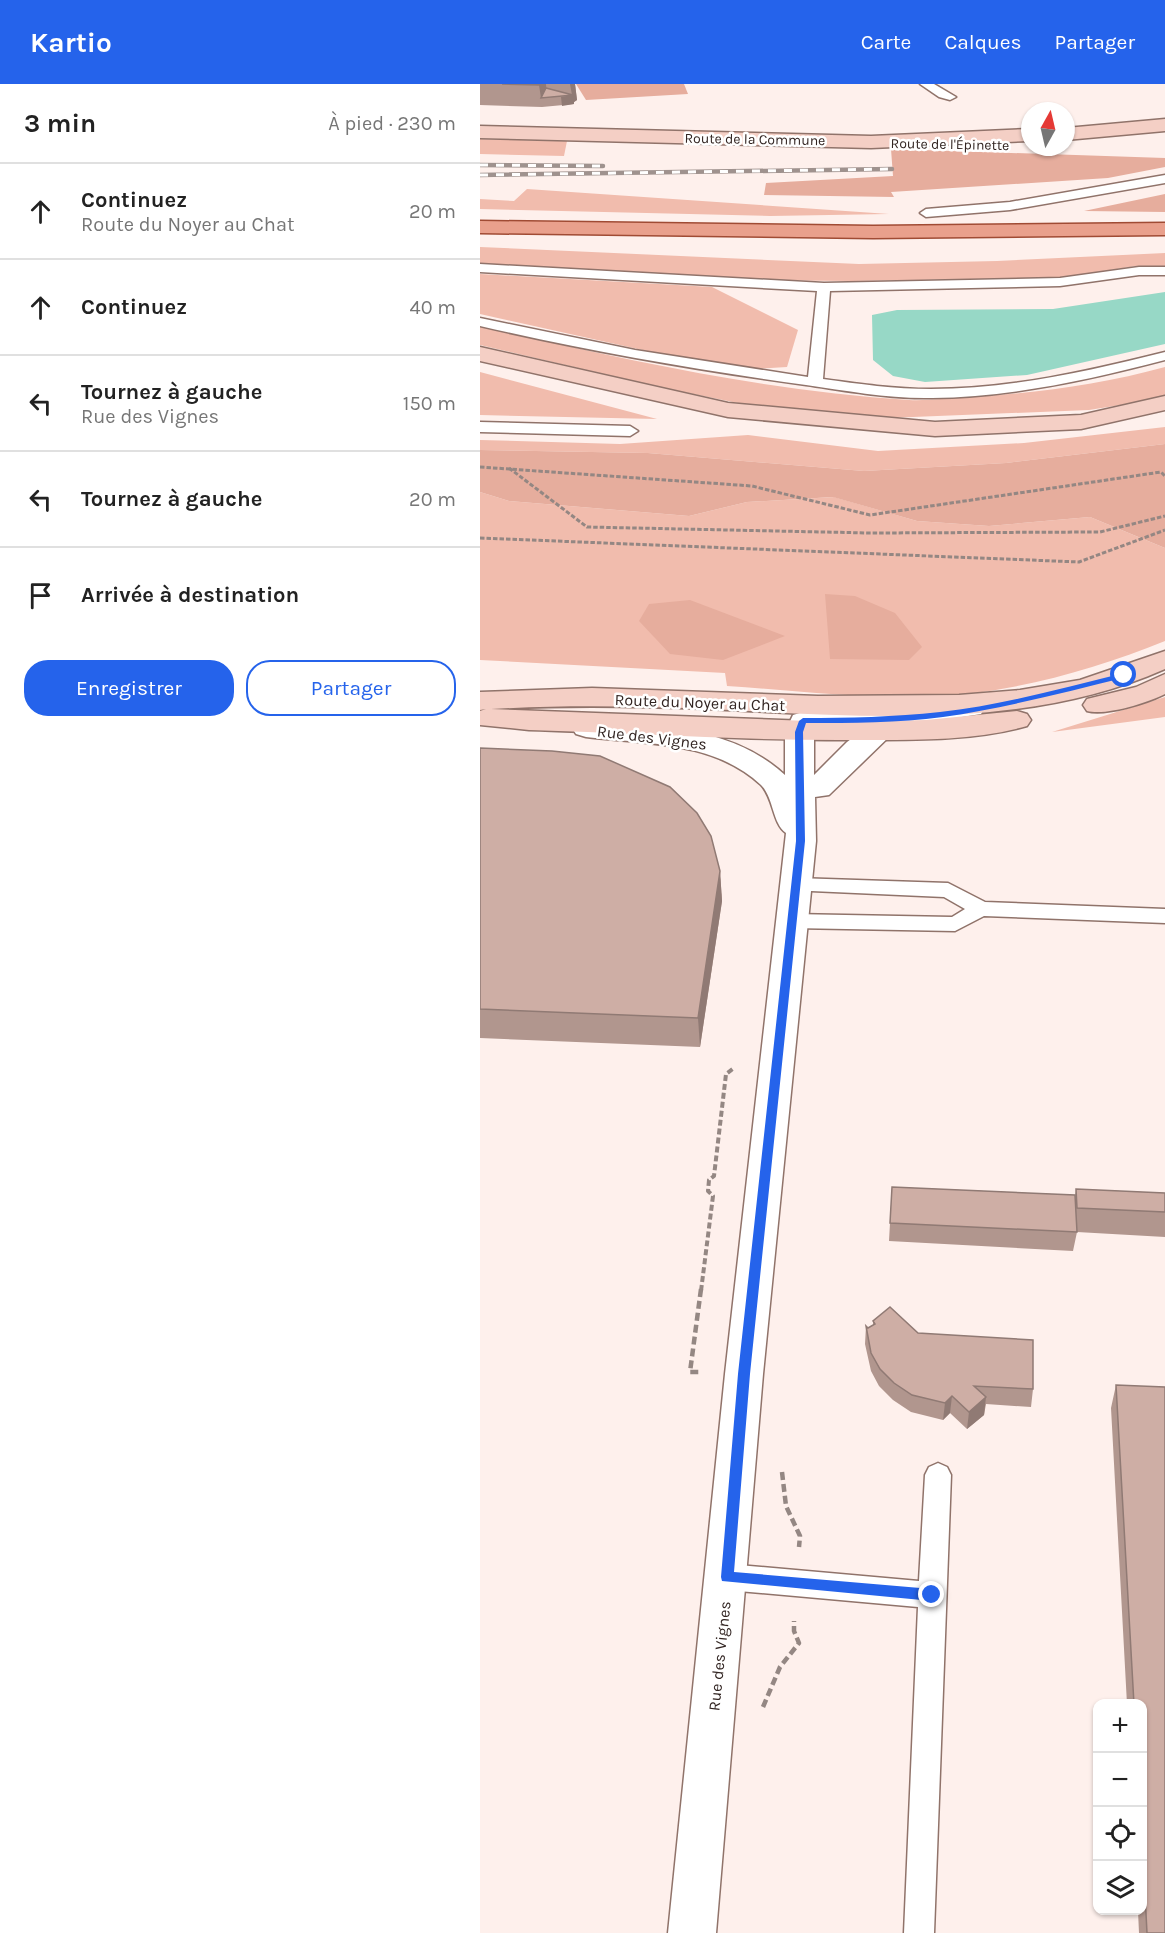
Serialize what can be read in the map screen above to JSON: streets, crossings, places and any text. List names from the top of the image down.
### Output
{
  "streets": {
    "main road": ["Route de la Commune", "Route de l'Épinette", "Route du Noyer au Chat"],
    "street": ["Rue des Vignes"]
  },
  "crossings": [
    ["Route de la Commune", "Route de l'Épinette"],
    ["Route du Noyer au Chat", "Rue des Vignes"]
  ],
  "north": "top",
  "page": {
    "header": "Kartio",
    "nav": ["Carte", "Calques", "Partager"],
    "heading": ["3 min", "À pied · 230 m"],
    "list": [
      ["Continuez", "Route du Noyer au Chat", "20 m"],
      ["Continuez", "40 m"],
      ["Tournez à gauche", "Rue des Vignes", "150 m"],
      ["Tournez à gauche", "20 m"],
      "Arrivée à destination"
    ],
    "buttons": ["Enregistrer", "Partager"],
    "map_buttons": ["+", "−"]
  }
}
